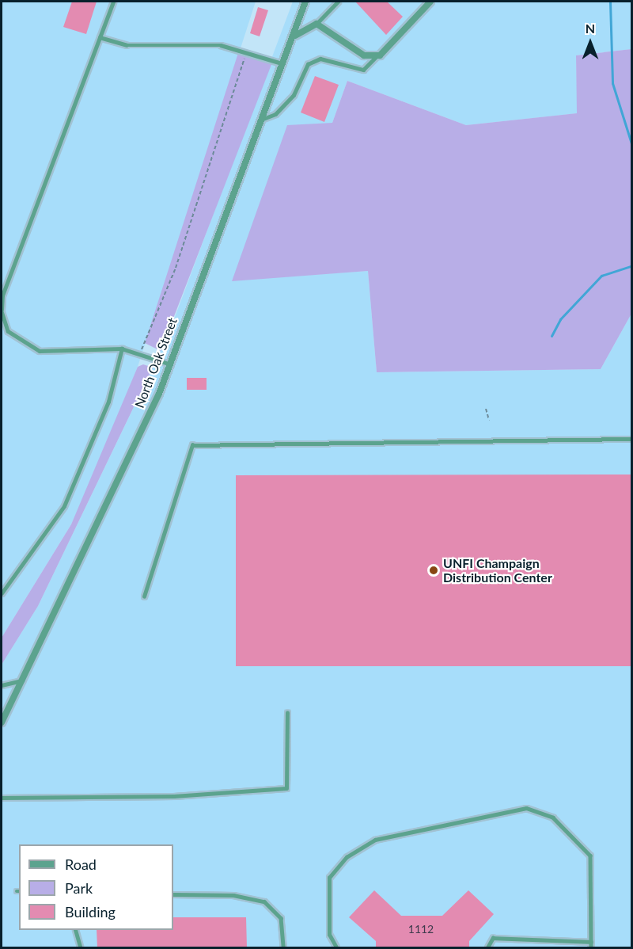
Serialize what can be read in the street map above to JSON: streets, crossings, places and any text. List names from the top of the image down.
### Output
{
  "streets": {
    "street": ["North Oak Street"]
  },
  "places": ["UNFI Champaign Distribution Center"],
  "house_numbers": ["1112"],
  "legend": ["Road", "Park", "Building"],
  "north": "top"
}
